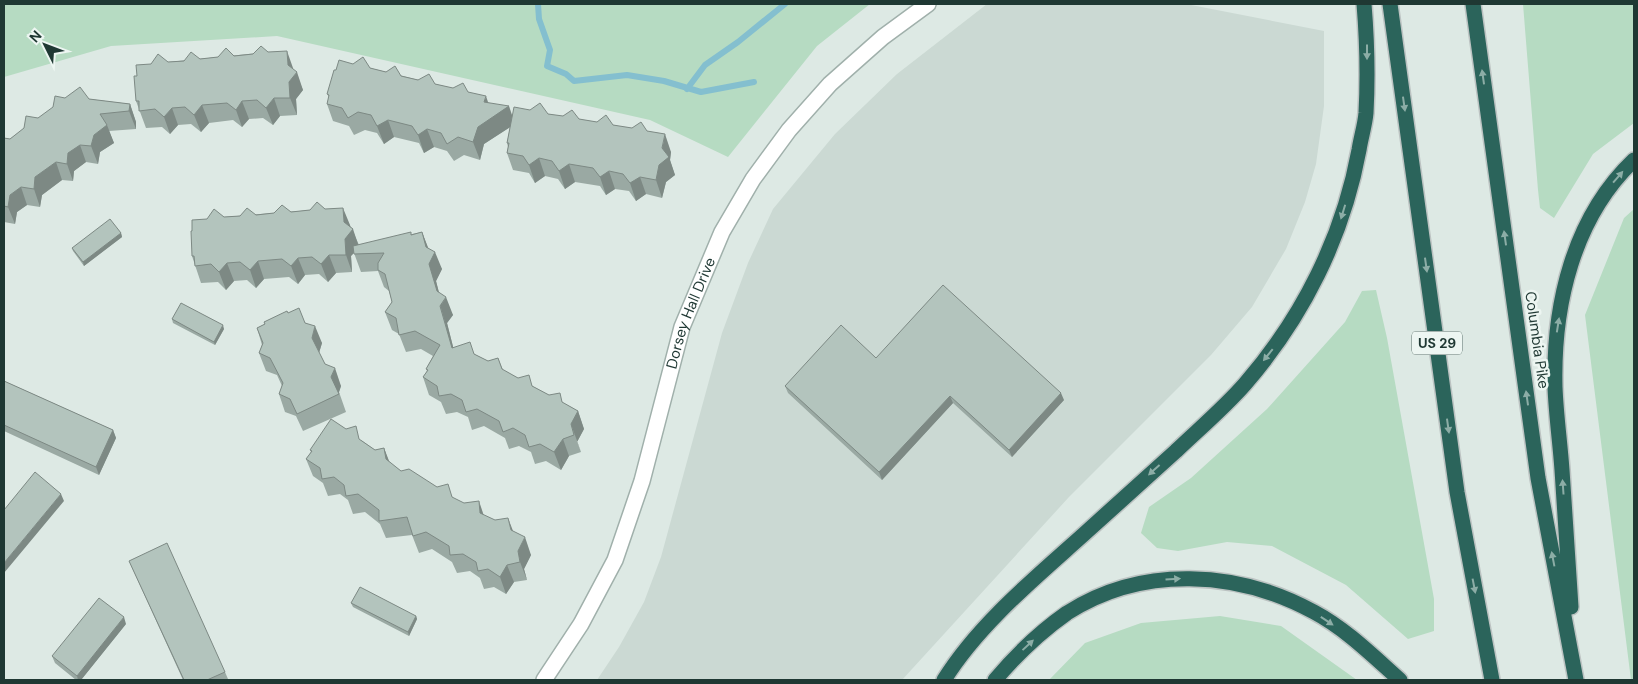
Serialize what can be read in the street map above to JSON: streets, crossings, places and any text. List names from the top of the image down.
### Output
{
  "streets": {
    "highway": ["Columbia Pike", "US 29"],
    "street": ["Dorsey Hall Drive"]
  },
  "north": "top left"
}
